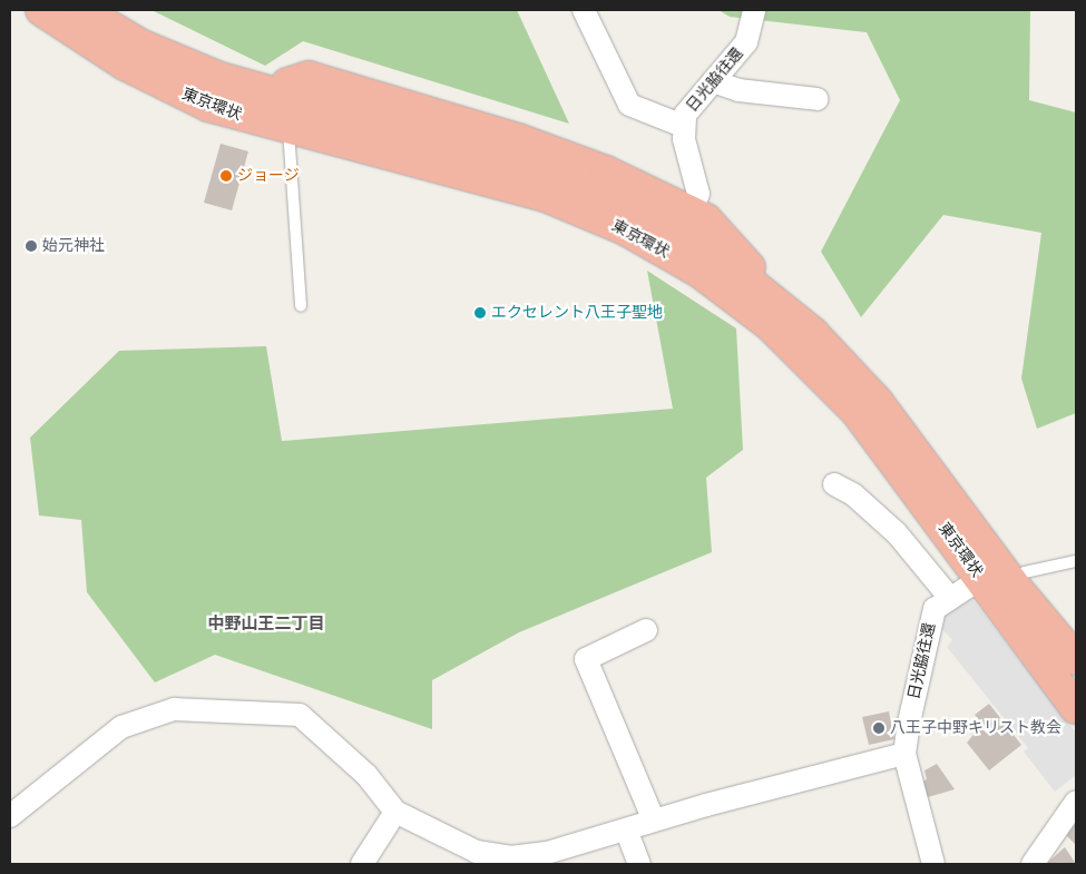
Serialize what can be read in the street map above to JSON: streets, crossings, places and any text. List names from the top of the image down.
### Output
{
  "streets": {
    "highway": ["東京環状"],
    "street": ["日光脇往還"]
  },
  "crossings": [
    ["日光脇往還", "東京環状"]
  ],
  "districts": ["中野山王二丁目"],
  "places": [
    "ジョージ",
    "始元神社",
    "エクセレント八王子聖地",
    "八王子中野キリスト教会"
  ]
}
